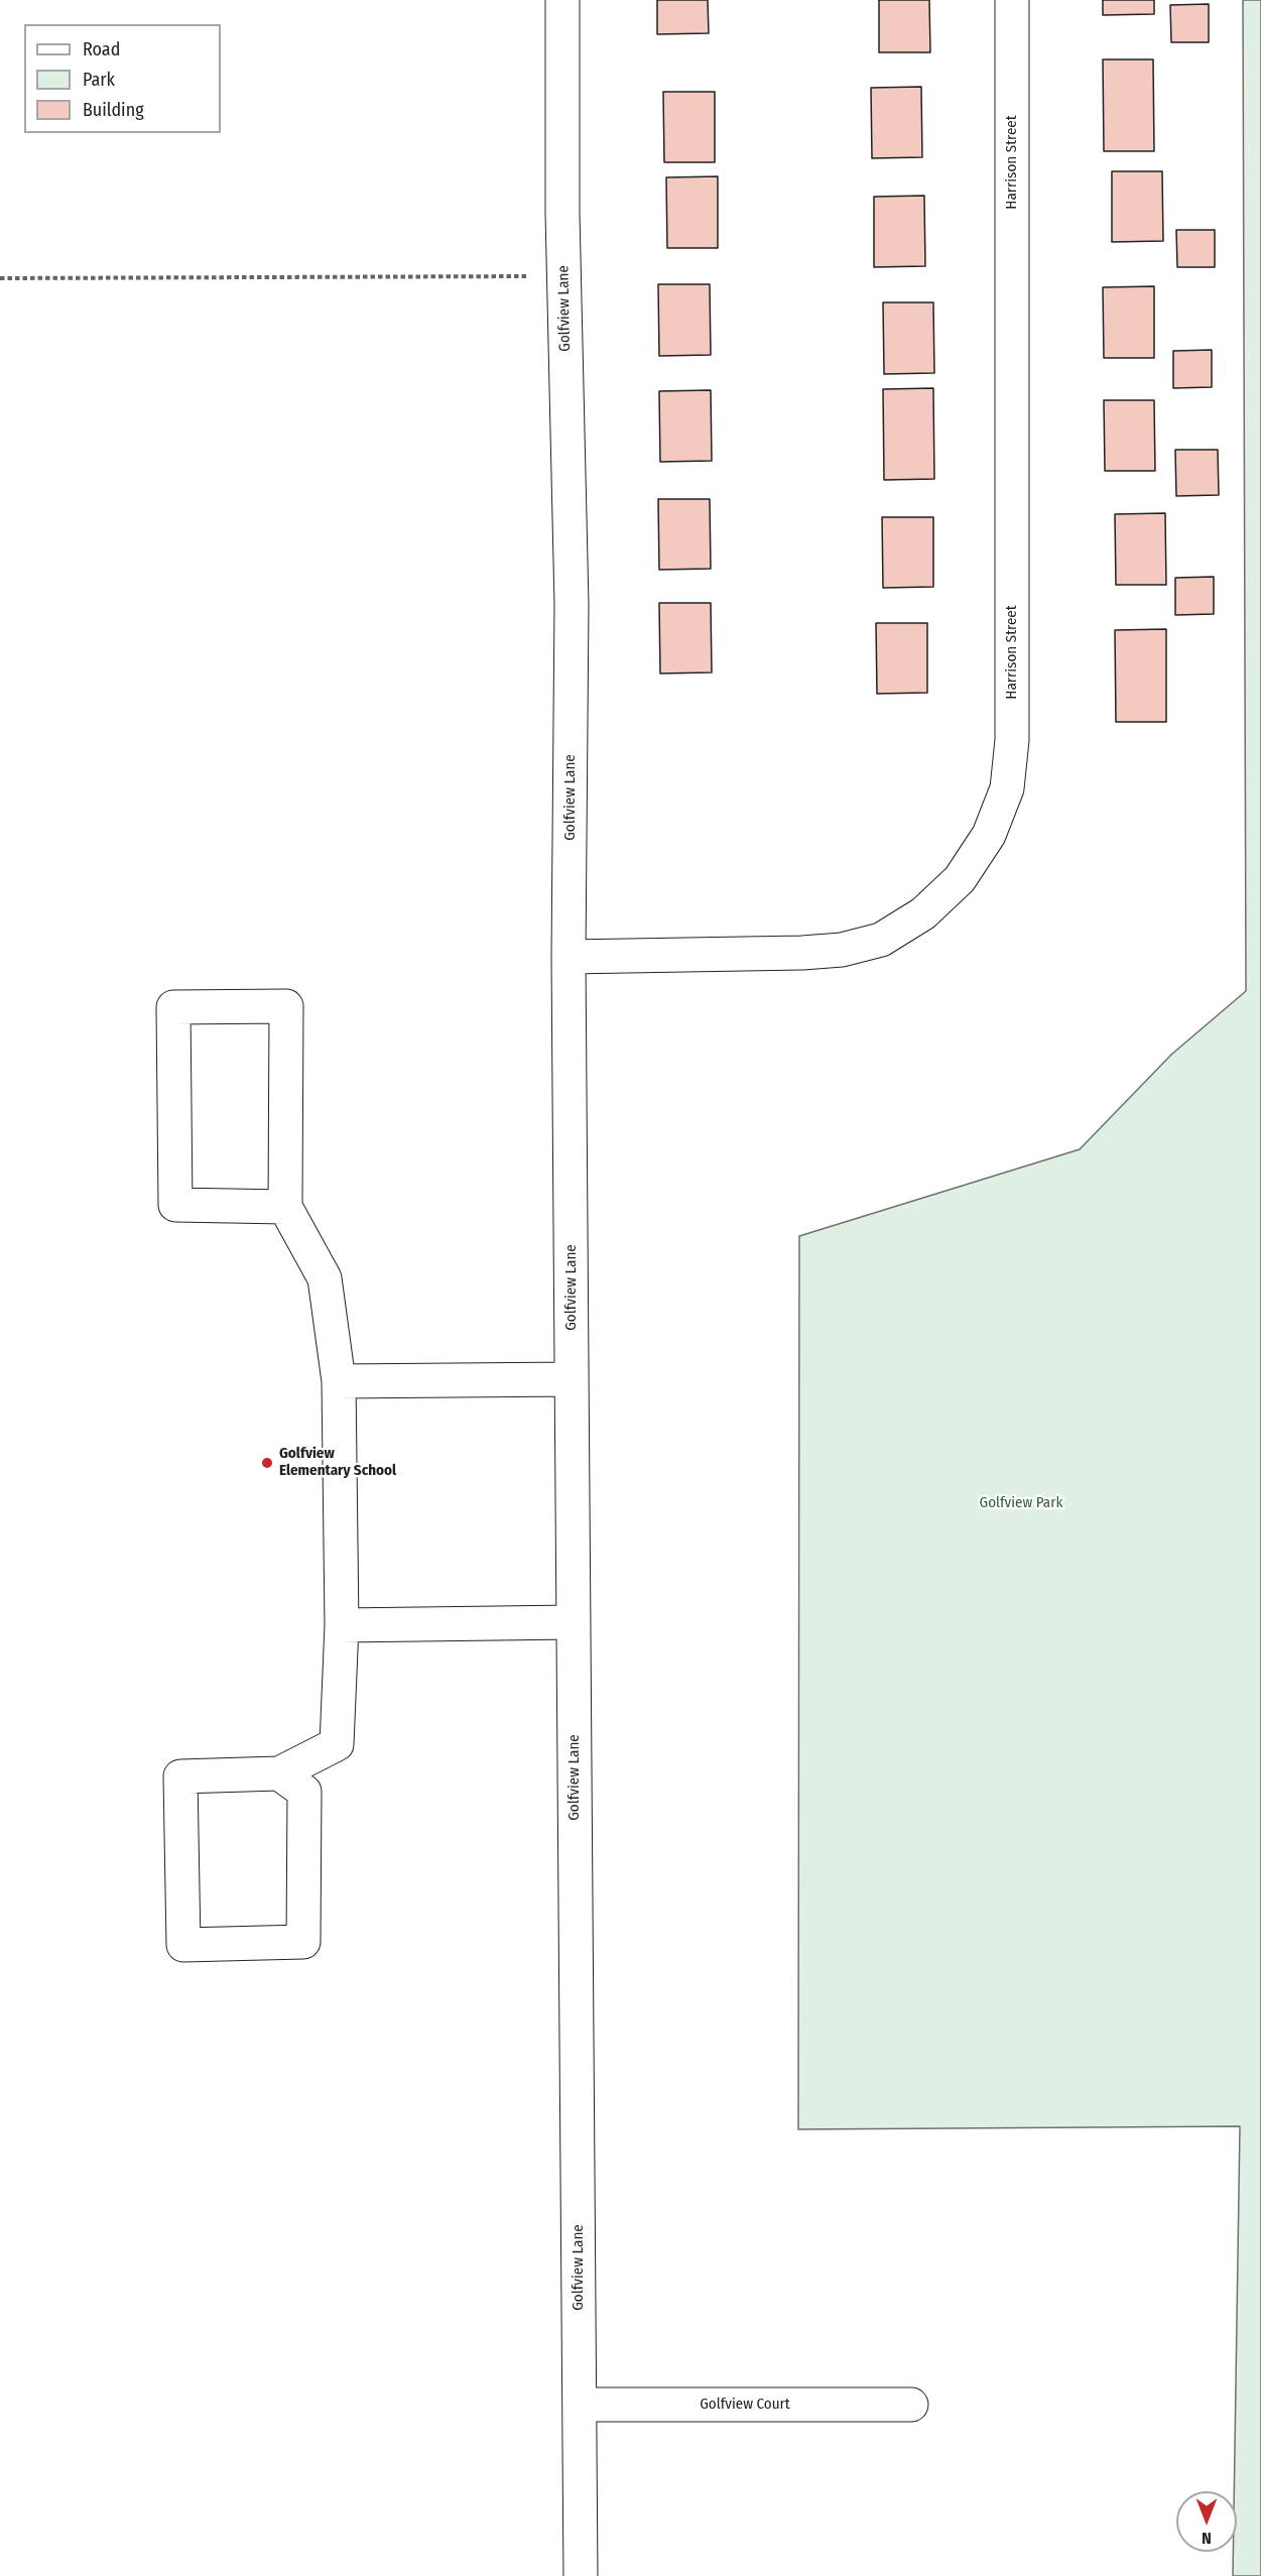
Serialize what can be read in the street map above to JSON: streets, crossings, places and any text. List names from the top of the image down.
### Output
{
  "streets": {
    "street": ["Harrison Street", "Golfview Lane", "Golfview Court"]
  },
  "crossings": [
    ["Harrison Street", "Golfview Lane"],
    ["Golfview Lane", "Golfview Court"]
  ],
  "parks": ["Golfview Park"],
  "places": ["Golfview Elementary School"],
  "legend": ["Road", "Park", "Building"],
  "north": "bottom"
}
